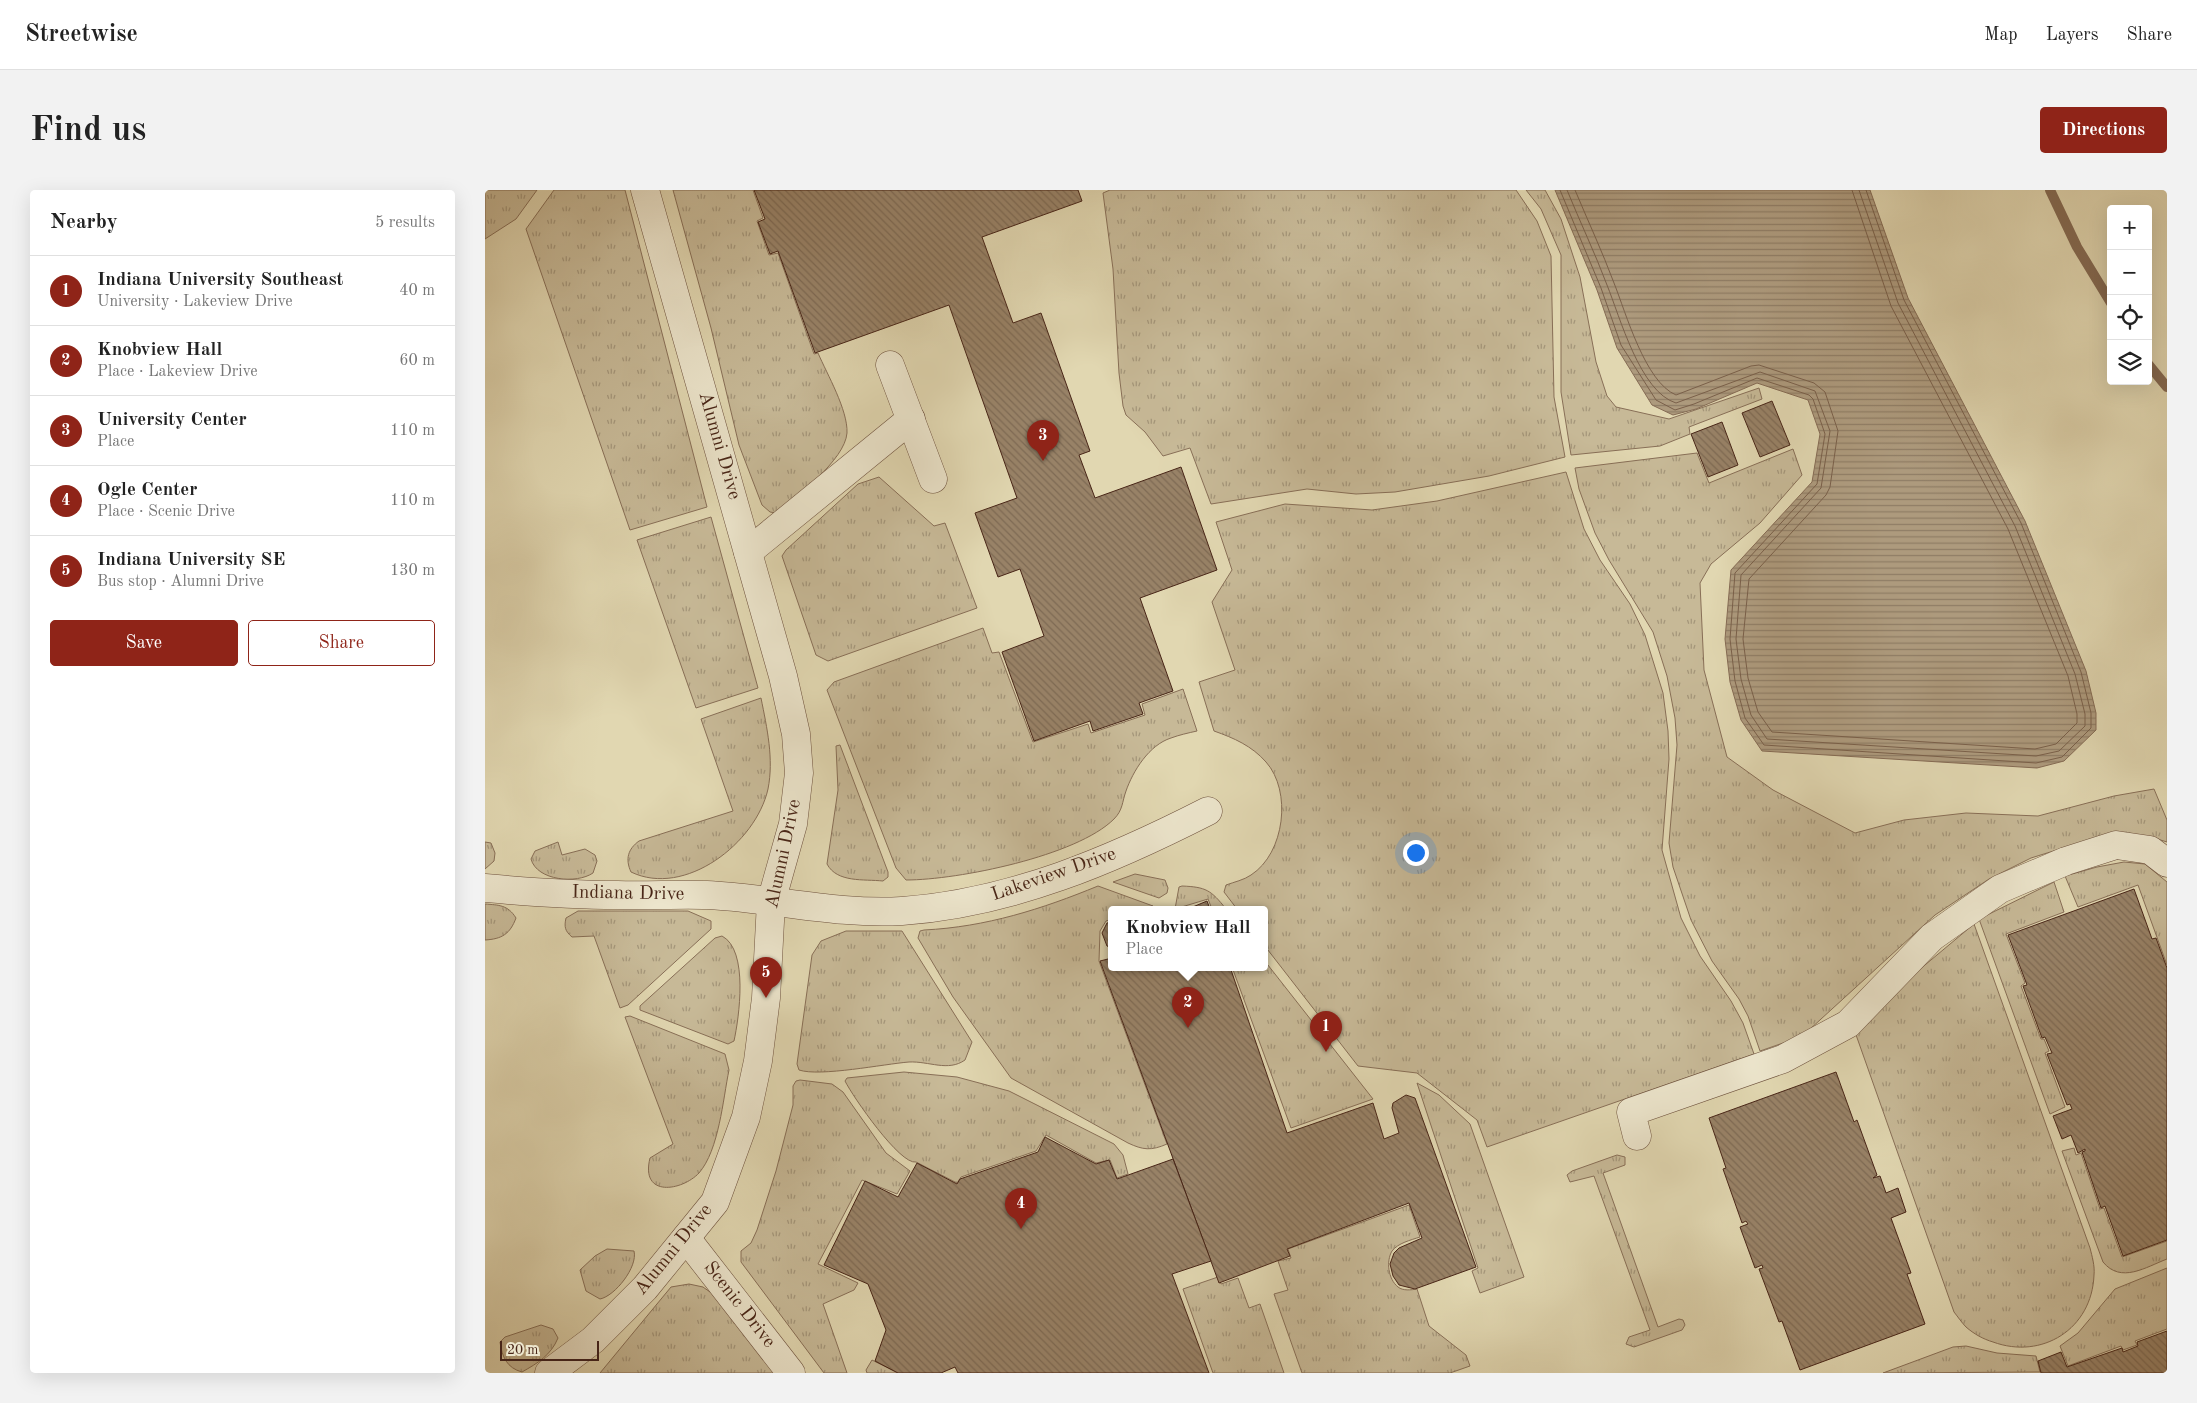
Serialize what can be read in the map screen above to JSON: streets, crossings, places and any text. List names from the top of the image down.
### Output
{
  "streets": {
    "street": [
      "Alumni Drive",
      "Lakeview Drive",
      "Indiana Drive",
      "Scenic Drive"
    ]
  },
  "crossings": [
    ["Alumni Drive", "Lakeview Drive"],
    ["Alumni Drive", "Indiana Drive"],
    ["Alumni Drive", "Scenic Drive"],
    ["Lakeview Drive", "Indiana Drive"]
  ],
  "scale_bar": "20 m",
  "page": {
    "header": "Streetwise",
    "nav": ["Map", "Layers", "Share"],
    "buttons": [
      "Directions",
      ["Save", "Share"]
    ],
    "title": "Find us",
    "heading": ["Nearby", "5 results"],
    "map_buttons": ["+", "−"],
    "list": [
      {
        "mark": "1",
        "name": "Indiana University Southeast",
        "note": "University · Lakeview Drive",
        "value": "40 m"
      },
      {
        "mark": "2",
        "name": "Knobview Hall",
        "note": "Place · Lakeview Drive",
        "value": "60 m"
      },
      {
        "mark": "3",
        "name": "University Center",
        "note": "Place",
        "value": "110 m"
      },
      {
        "mark": "4",
        "name": "Ogle Center",
        "note": "Place · Scenic Drive",
        "value": "110 m"
      },
      {
        "mark": "5",
        "name": "Indiana University SE",
        "note": "Bus stop · Alumni Drive",
        "value": "130 m"
      }
    ],
    "pins": [
      "3",
      "5",
      "2",
      "1",
      "4"
    ],
    "popup": ["Knobview Hall", "Place"],
    "scale": "20 m"
  }
}
